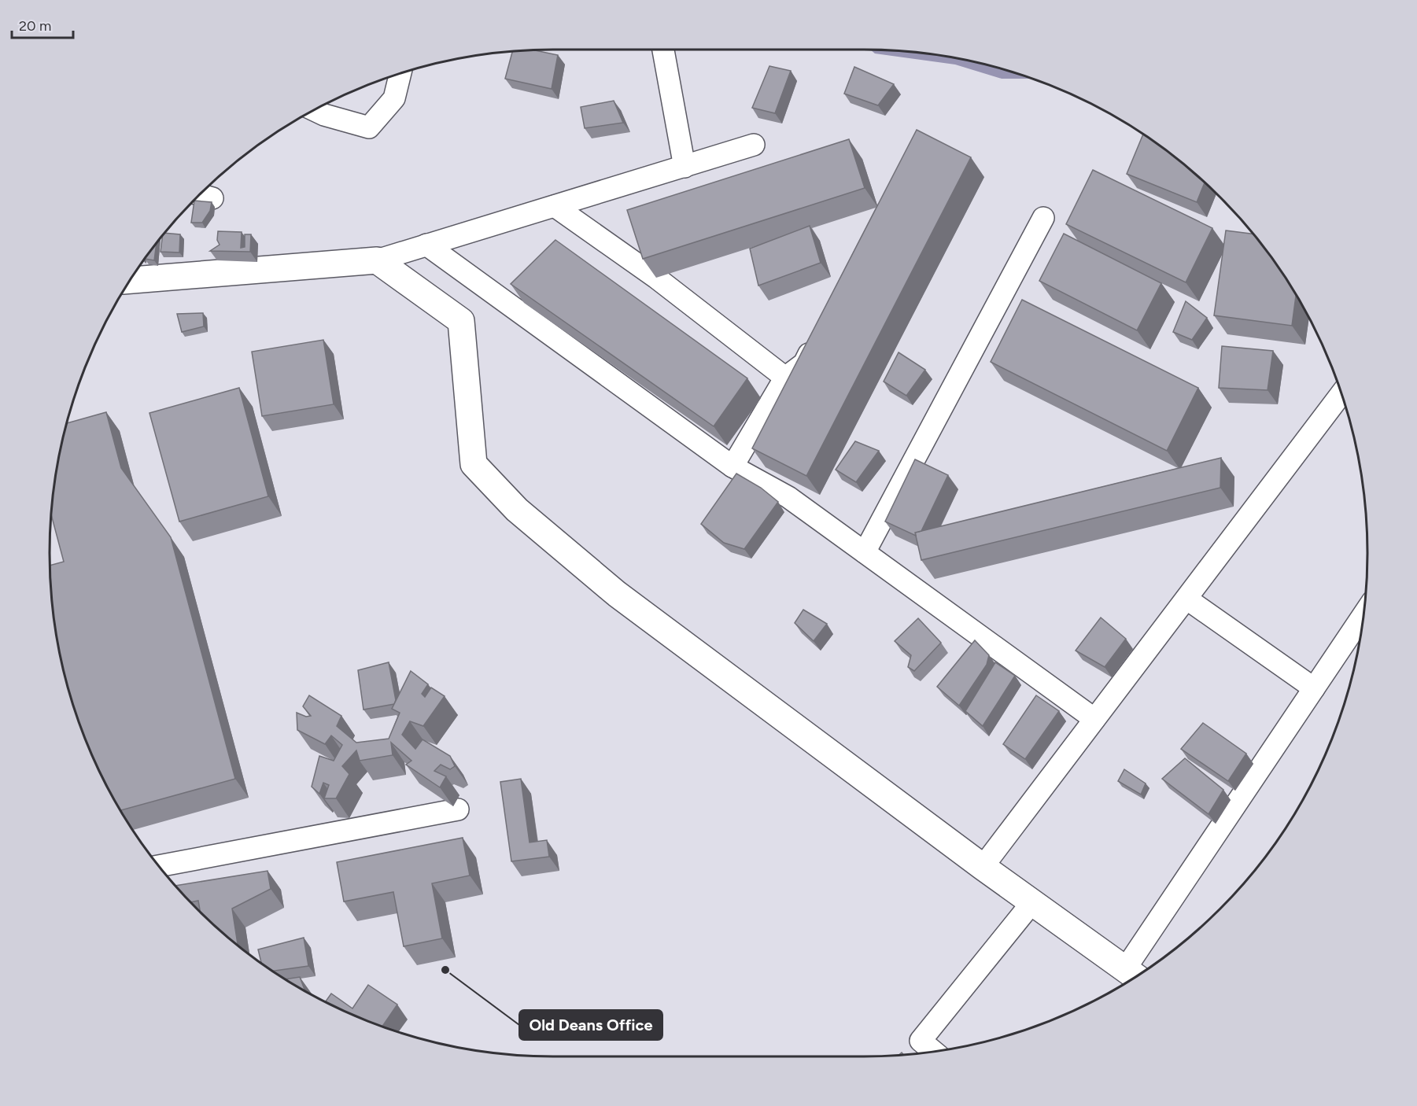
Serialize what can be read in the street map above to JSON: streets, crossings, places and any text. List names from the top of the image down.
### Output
{
  "places": ["Old Deans Office"],
  "scale_bar": "20 m"
}
